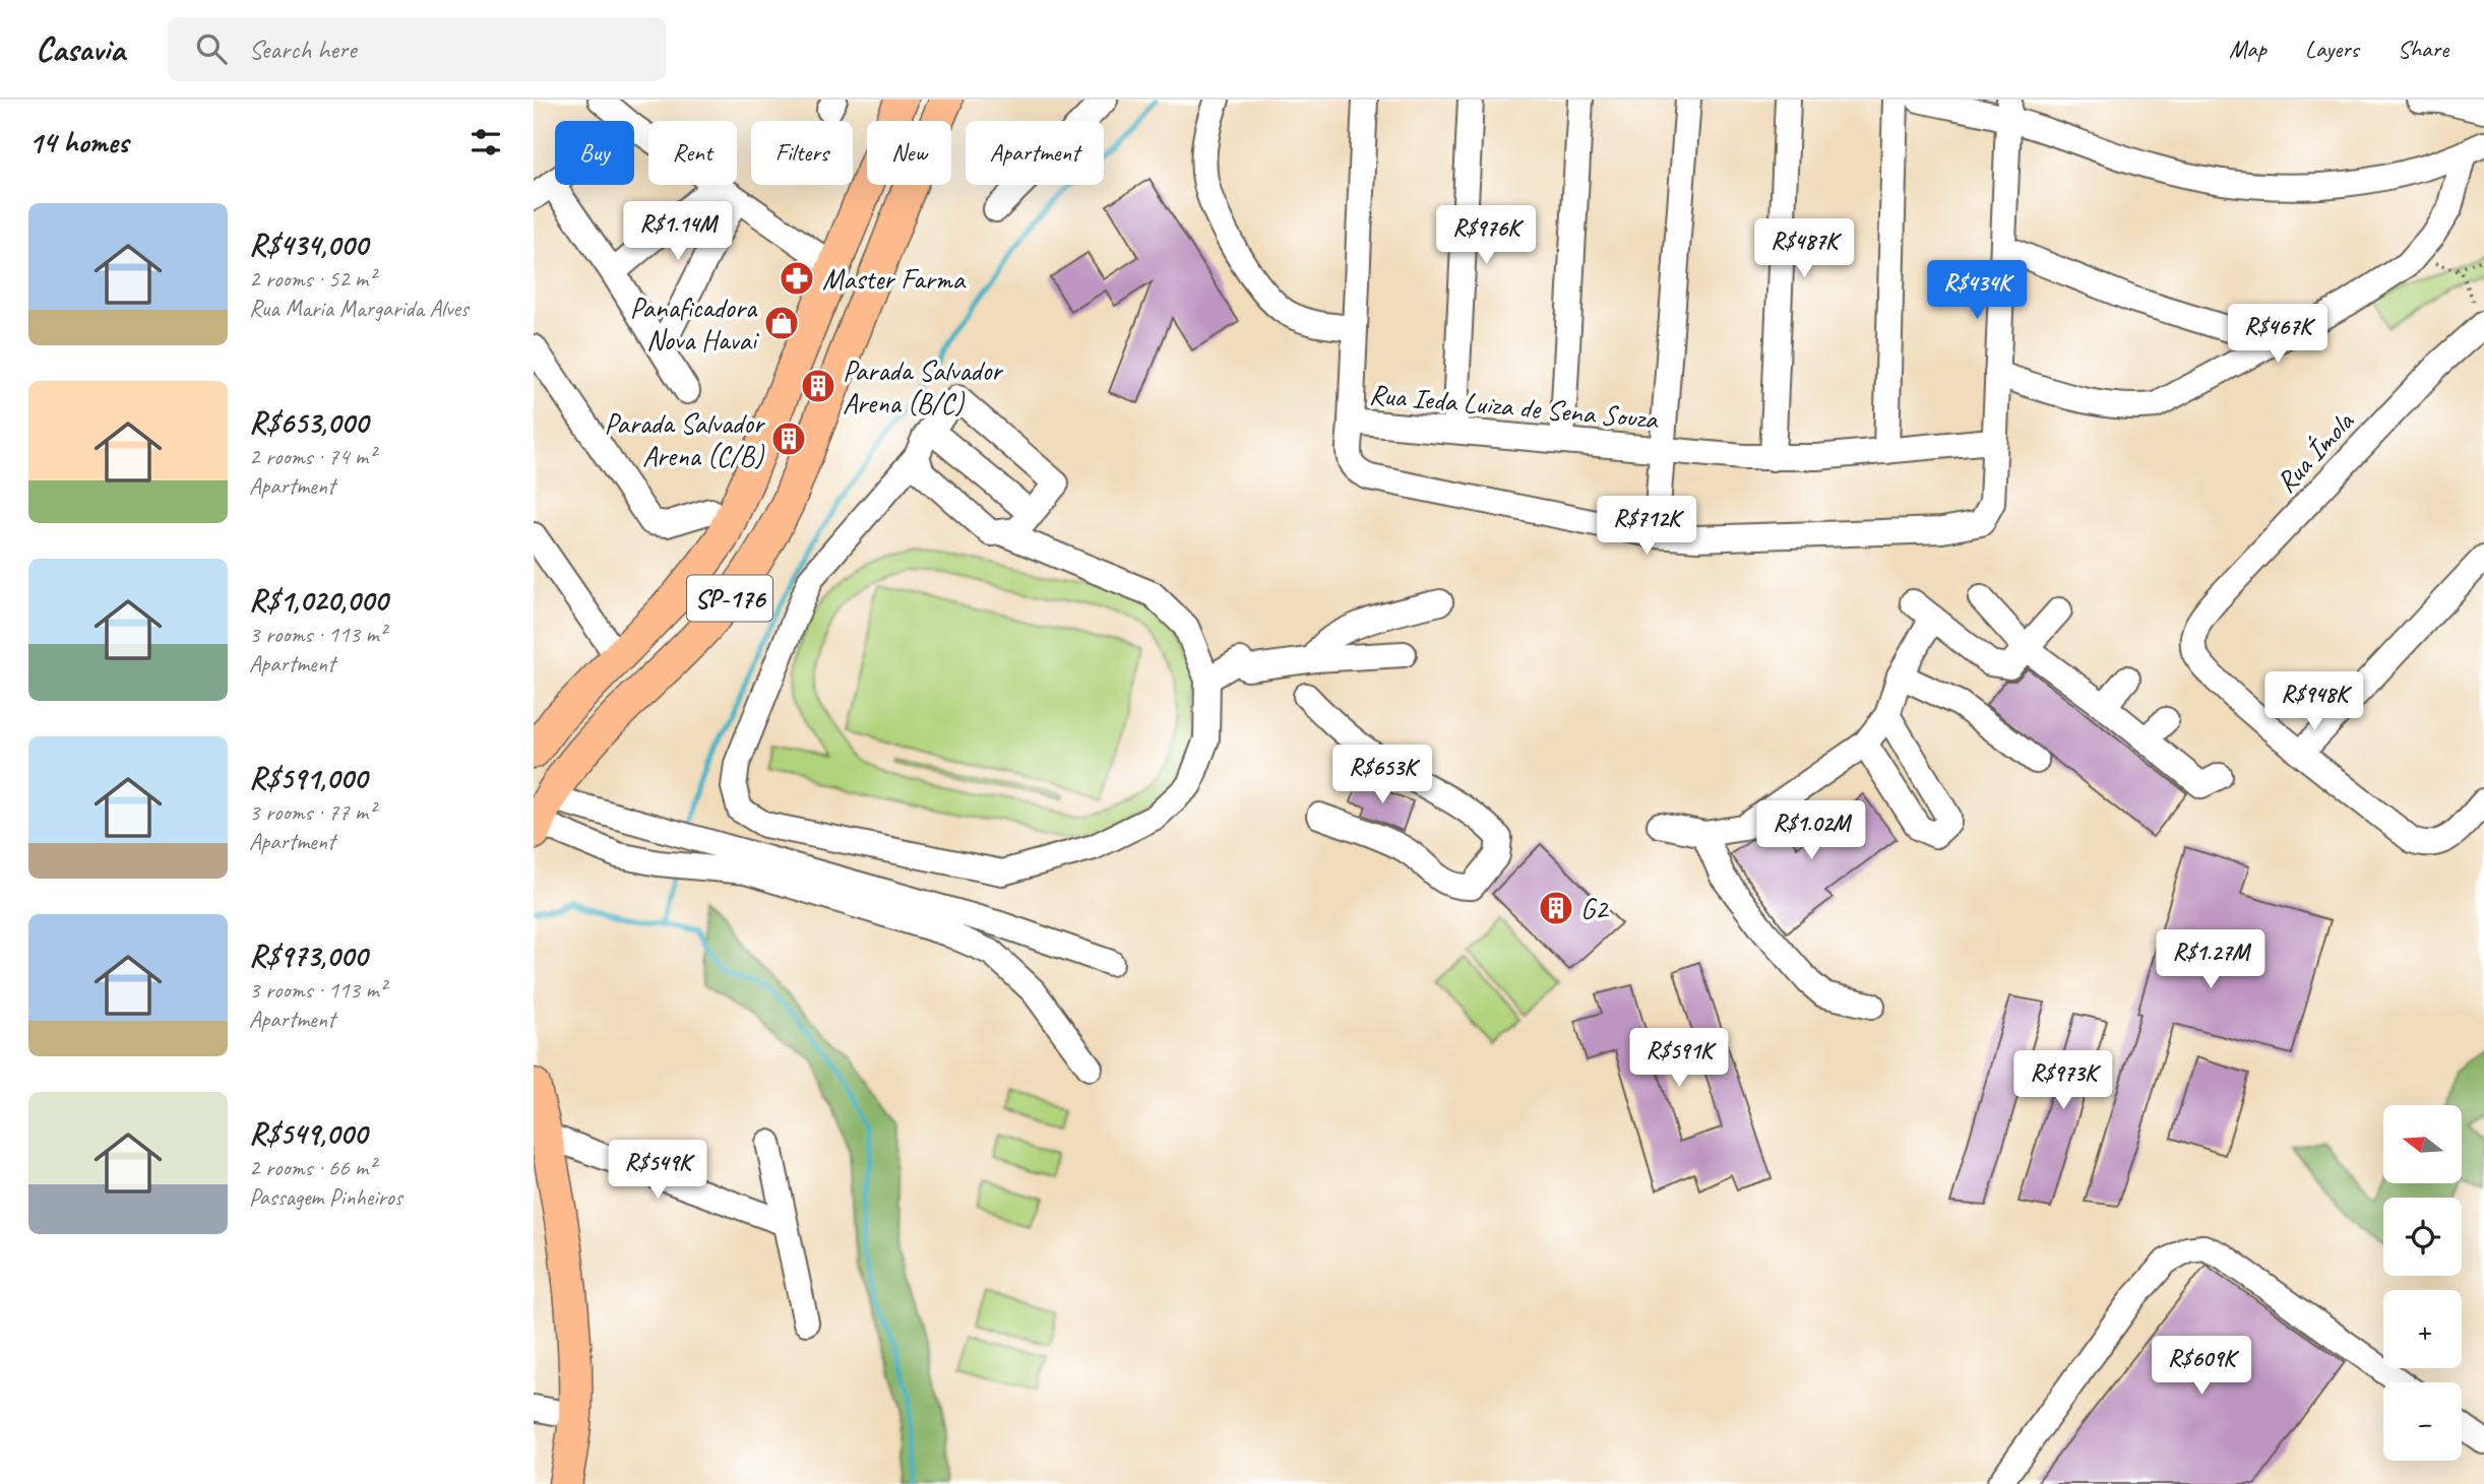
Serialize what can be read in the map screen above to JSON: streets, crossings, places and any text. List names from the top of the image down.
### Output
{
  "streets": {
    "main road": ["SP-176"],
    "street": ["Rua Ieda Luiza de Sena Souza", "Rua Ímola"]
  },
  "places": {
    "pharmacy": ["Master Farma"],
    "shop": ["Panaficadora Nova Havai"],
    "building": ["Parada Salvador Arena (B/C)", "Parada Salvador Arena (C/B)", "G2"]
  },
  "north": "left",
  "page": {
    "header": "Casavia",
    "search": "Search here",
    "nav": ["Map", "Layers", "Share"],
    "heading": "14 homes",
    "chip": [
      "Buy",
      "Rent",
      "Filters",
      "New",
      "Apartment"
    ],
    "list": [
      {
        "name": "R$434,000",
        "note": "2 rooms · 52 m² · Rua Maria Margarida Alves"
      },
      {
        "name": "R$653,000",
        "note": "2 rooms · 74 m² · Apartment"
      },
      {
        "name": "R$1,020,000",
        "note": "3 rooms · 113 m² · Apartment"
      },
      {
        "name": "R$591,000",
        "note": "3 rooms · 77 m² · Apartment"
      },
      {
        "name": "R$973,000",
        "note": "3 rooms · 113 m² · Apartment"
      },
      {
        "name": "R$549,000",
        "note": "2 rooms · 66 m² · Passagem Pinheiros"
      }
    ],
    "price": [
      "R$1.14M",
      "R$976K",
      "R$487K",
      "R$434K",
      "R$467K",
      "R$712K",
      "R$948K",
      "R$653K",
      "R$1.02M",
      "R$1.27M",
      "R$591K",
      "R$973K",
      "R$549K",
      "R$609K"
    ],
    "map_buttons": ["+", "−"]
  }
}
